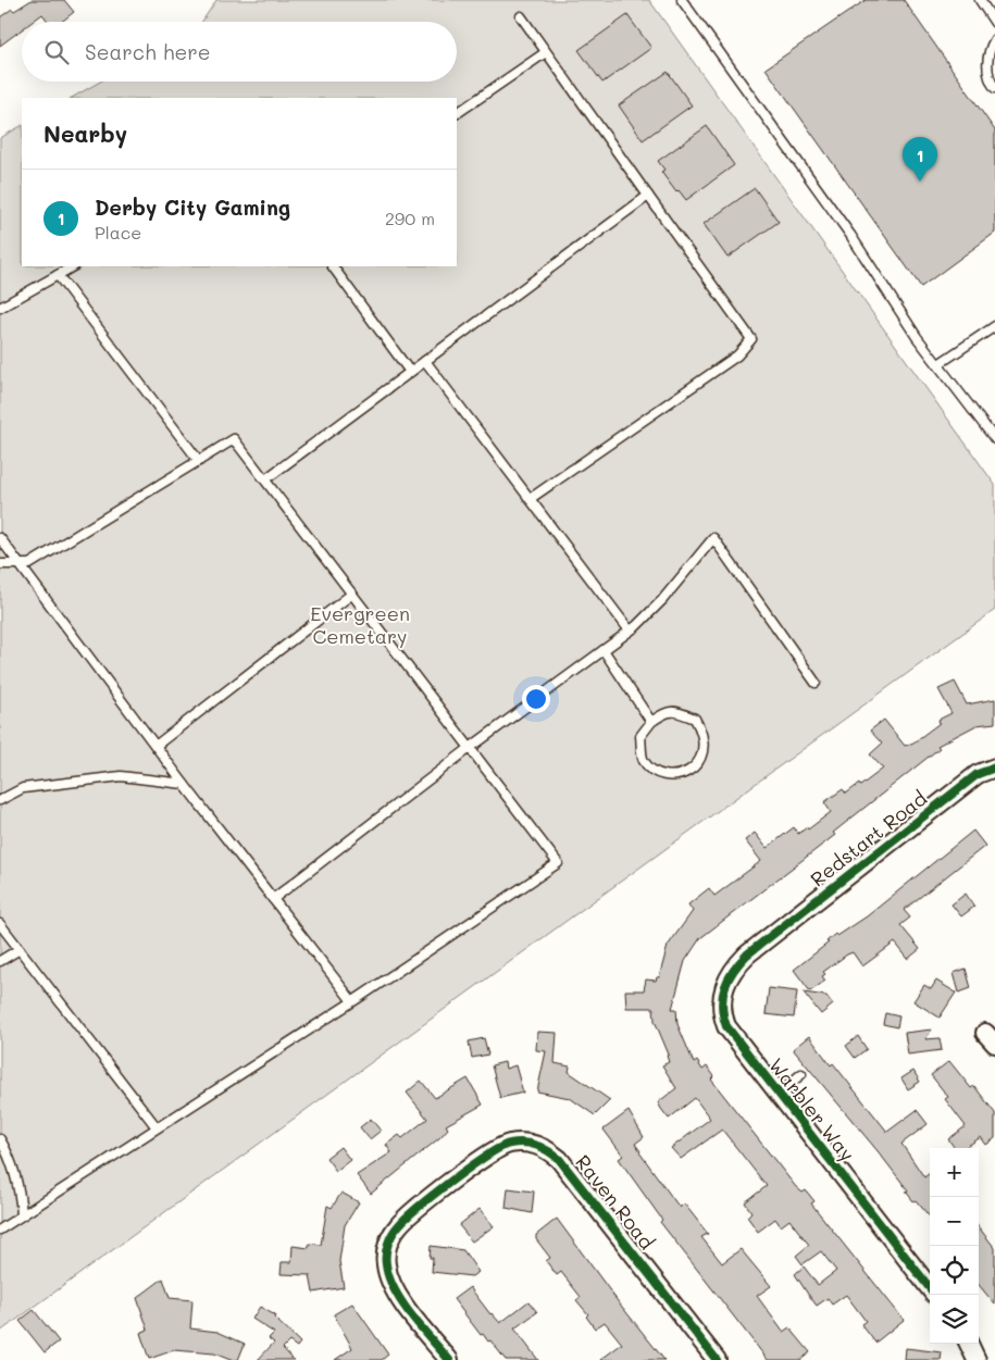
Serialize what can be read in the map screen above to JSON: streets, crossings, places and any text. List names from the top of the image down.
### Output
{
  "streets": {
    "street": ["Redstart Road", "Warbler Way", "Raven Road"]
  },
  "crossings": [
    ["Redstart Road", "Warbler Way"]
  ],
  "parks": ["Evergreen Cemetary"],
  "page": {
    "search": "Search here",
    "heading": "Nearby",
    "pins": "1",
    "list": [
      {
        "mark": "1",
        "name": "Derby City Gaming",
        "note": "Place",
        "value": "290 m"
      }
    ],
    "map_buttons": ["+", "−"]
  }
}
